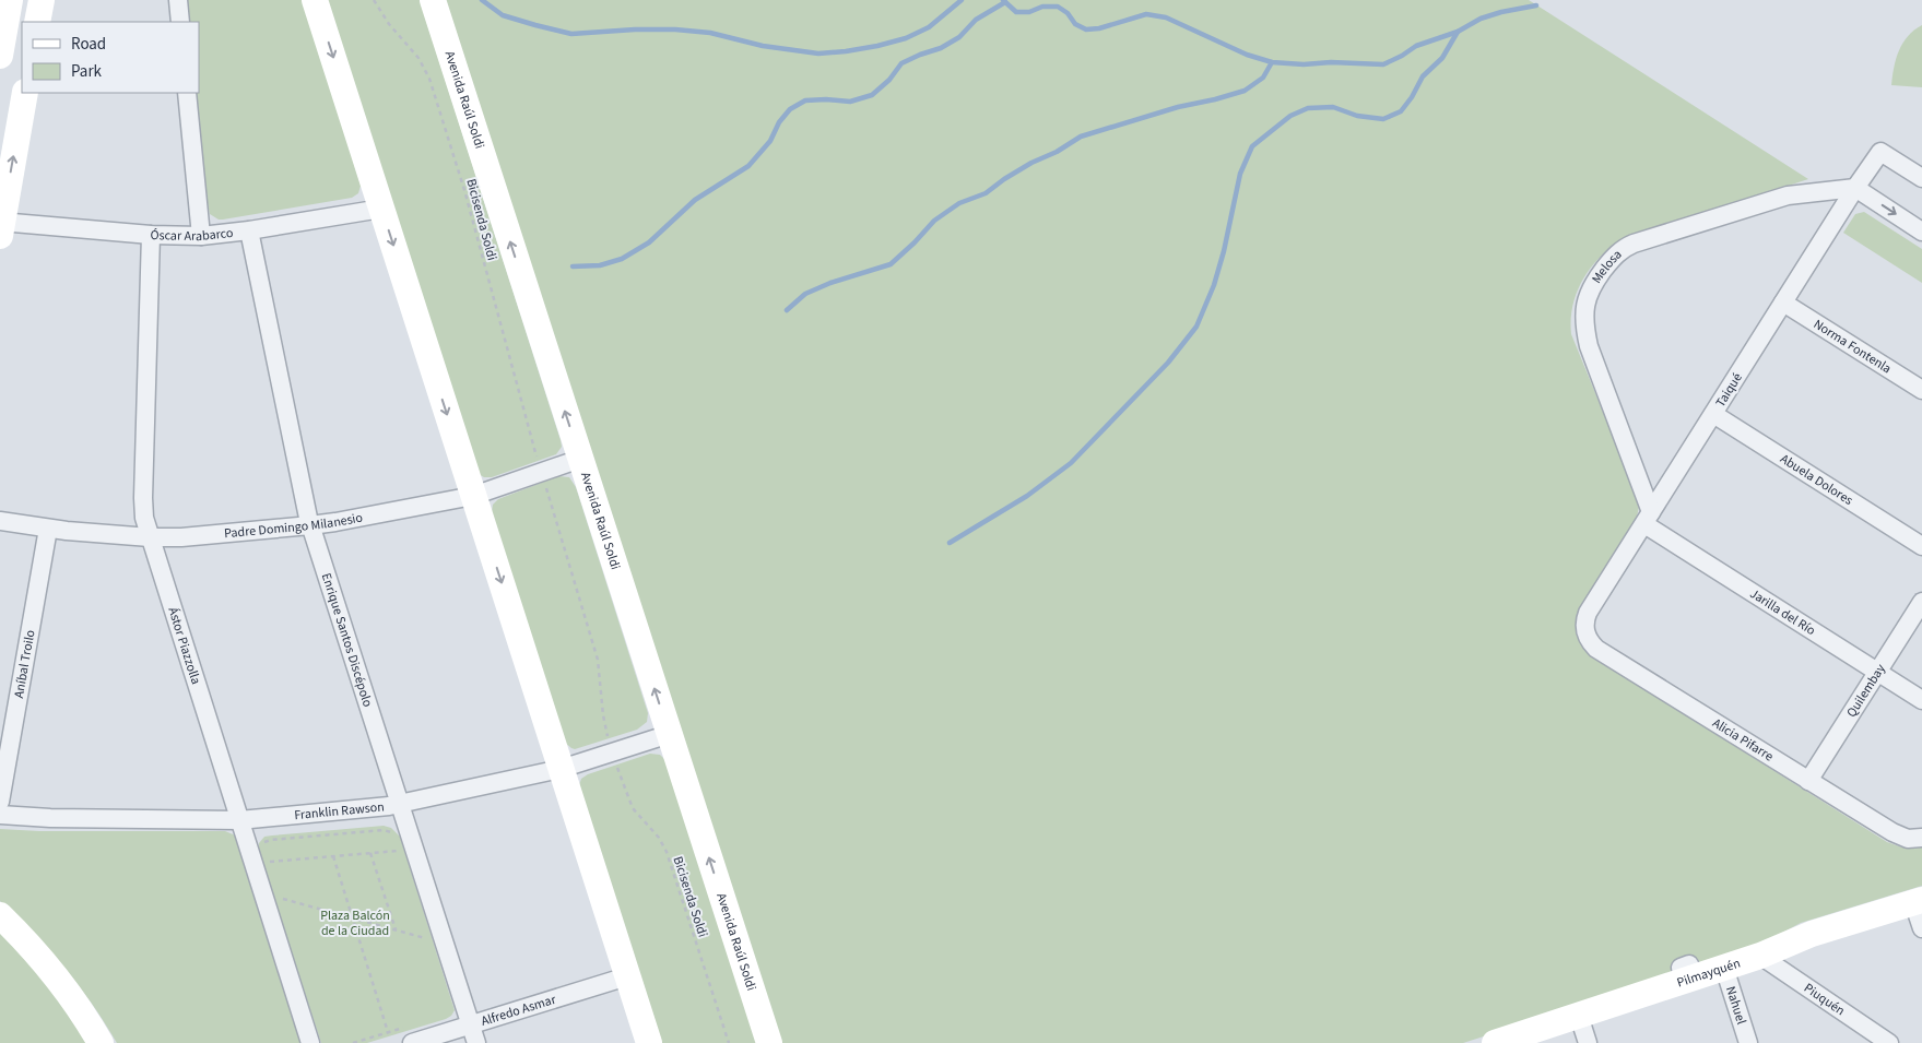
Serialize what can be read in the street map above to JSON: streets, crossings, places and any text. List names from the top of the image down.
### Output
{
  "streets": {
    "main road": ["Avenida Raúl Soldi", "Pilmayquén"],
    "street": [
      "Óscar Arabarco",
      "Melosa",
      "Norma Fontenla",
      "Taiqué",
      "Abuela Dolores",
      "Padre Domingo Milanesio",
      "Jarilla del Río",
      "Enrique Santos Discépolo",
      "Ástor Piazzolla",
      "Aníbal Troilo",
      "Quilembay",
      "Alicia Pifarre",
      "Franklin Rawson",
      "Piuquén",
      "Nahuel",
      "Alfredo Asmar"
    ],
    "path": ["Bicisenda Soldi"]
  },
  "crossings": [
    ["Avenida Raúl Soldi", "Padre Domingo Milanesio"],
    ["Avenida Raúl Soldi", "Franklin Rawson"],
    ["Óscar Arabarco", "Enrique Santos Discépolo"],
    ["Óscar Arabarco", "Ástor Piazzolla"],
    ["Melosa", "Taiqué"],
    ["Melosa", "Jarilla del Río"],
    ["Norma Fontenla", "Taiqué"],
    ["Taiqué", "Abuela Dolores"],
    ["Taiqué", "Jarilla del Río"],
    ["Taiqué", "Alicia Pifarre"],
    ["Padre Domingo Milanesio", "Enrique Santos Discépolo"],
    ["Padre Domingo Milanesio", "Ástor Piazzolla"],
    ["Padre Domingo Milanesio", "Aníbal Troilo"],
    ["Jarilla del Río", "Quilembay"],
    ["Enrique Santos Discépolo", "Franklin Rawson"],
    ["Enrique Santos Discépolo", "Alfredo Asmar"],
    ["Ástor Piazzolla", "Franklin Rawson"],
    ["Quilembay", "Alicia Pifarre"],
    ["Pilmayquén", "Piuquén"],
    ["Pilmayquén", "Nahuel"]
  ],
  "parks": ["Plaza Balcón de la Ciudad"],
  "legend": ["Road", "Park"]
}
